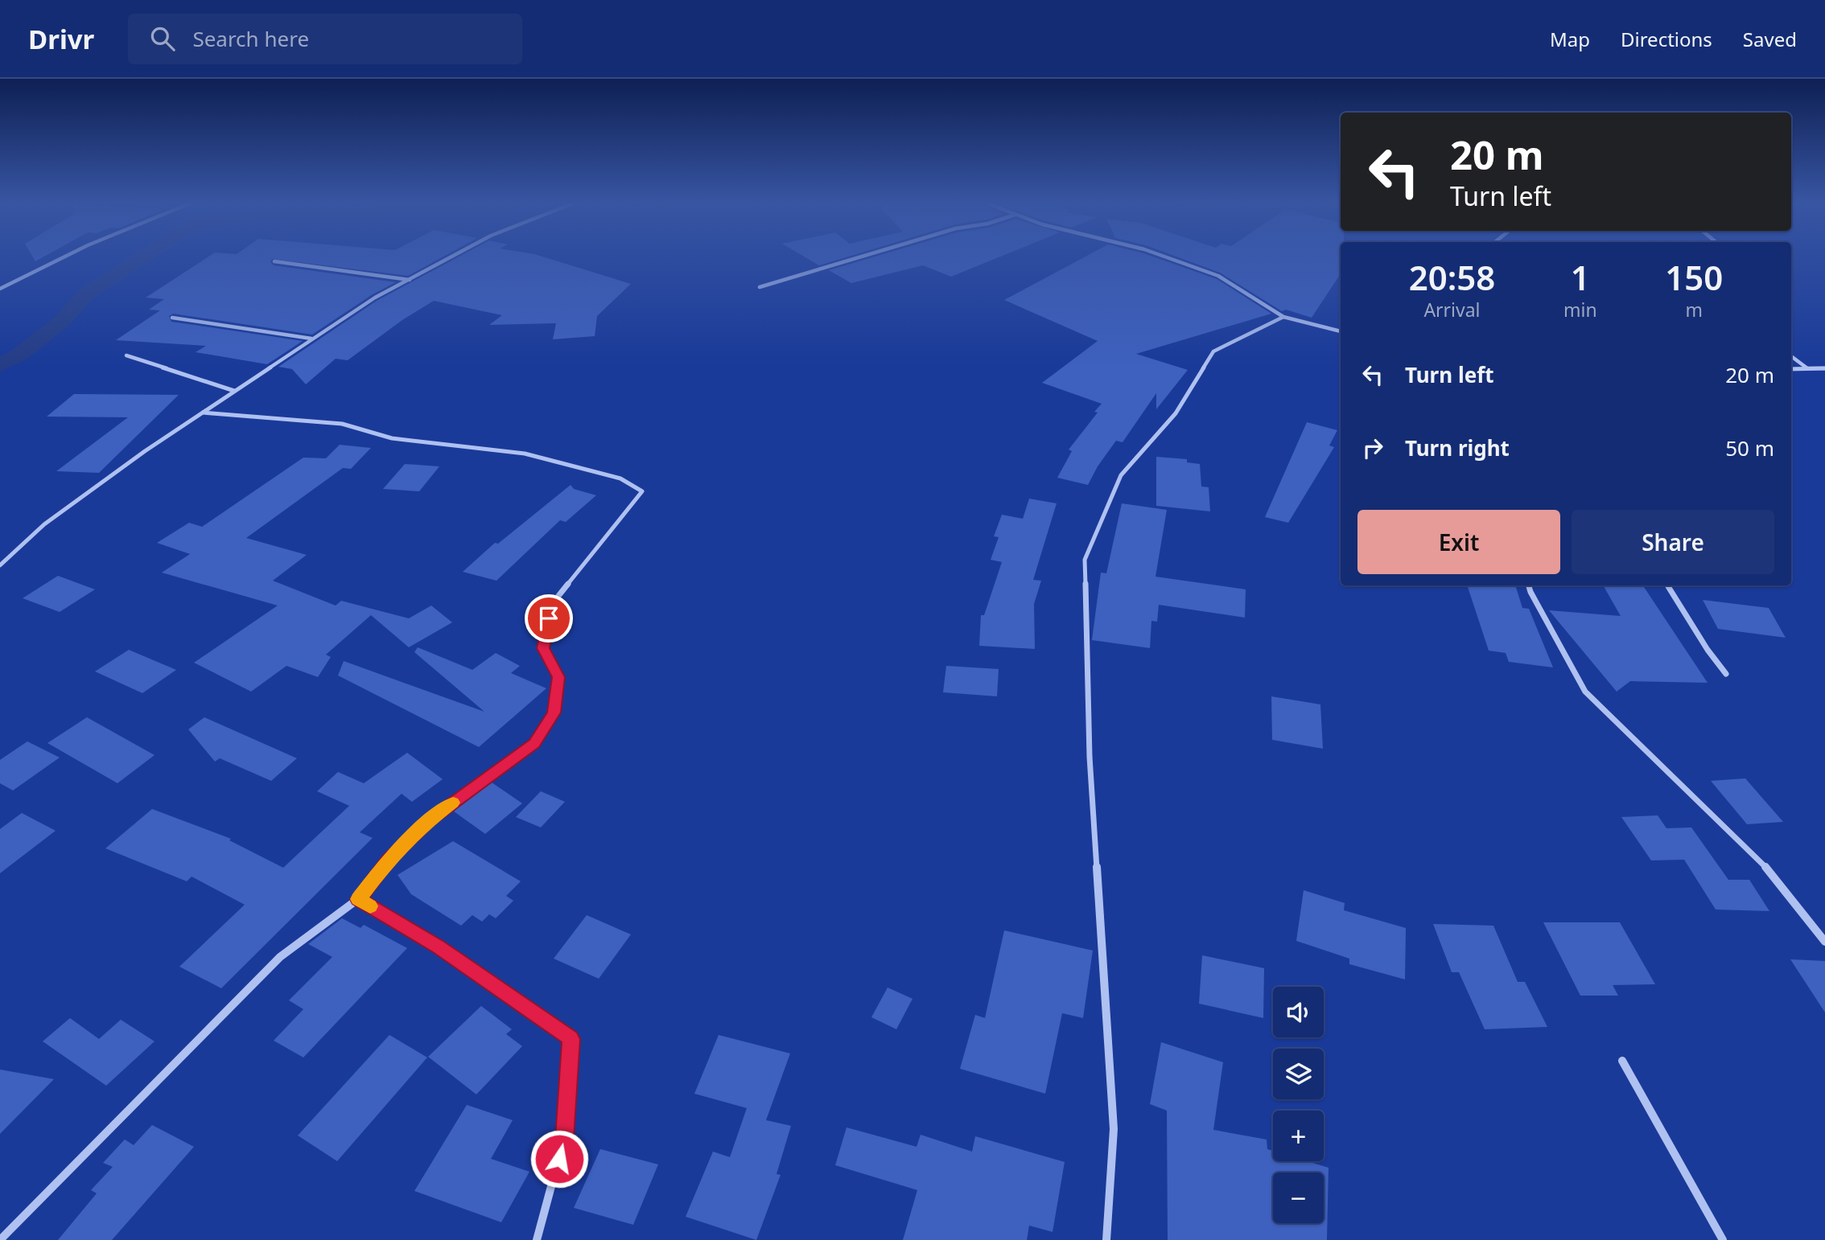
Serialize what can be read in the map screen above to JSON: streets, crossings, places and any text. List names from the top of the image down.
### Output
{
  "page": {
    "header": "Drivr",
    "search": "Search here",
    "nav": ["Map", "Directions", "Saved"],
    "turn": ["20 m", "Turn left"],
    "eta": [
      "20:58",
      "Arrival",
      "1",
      "min",
      "150",
      "m"
    ],
    "list": [
      {
        "name": "Turn left",
        "value": "20 m"
      },
      {
        "name": "Turn right",
        "value": "50 m"
      }
    ],
    "buttons": ["Exit", "Share"],
    "map_buttons": ["+", "−"]
  }
}
